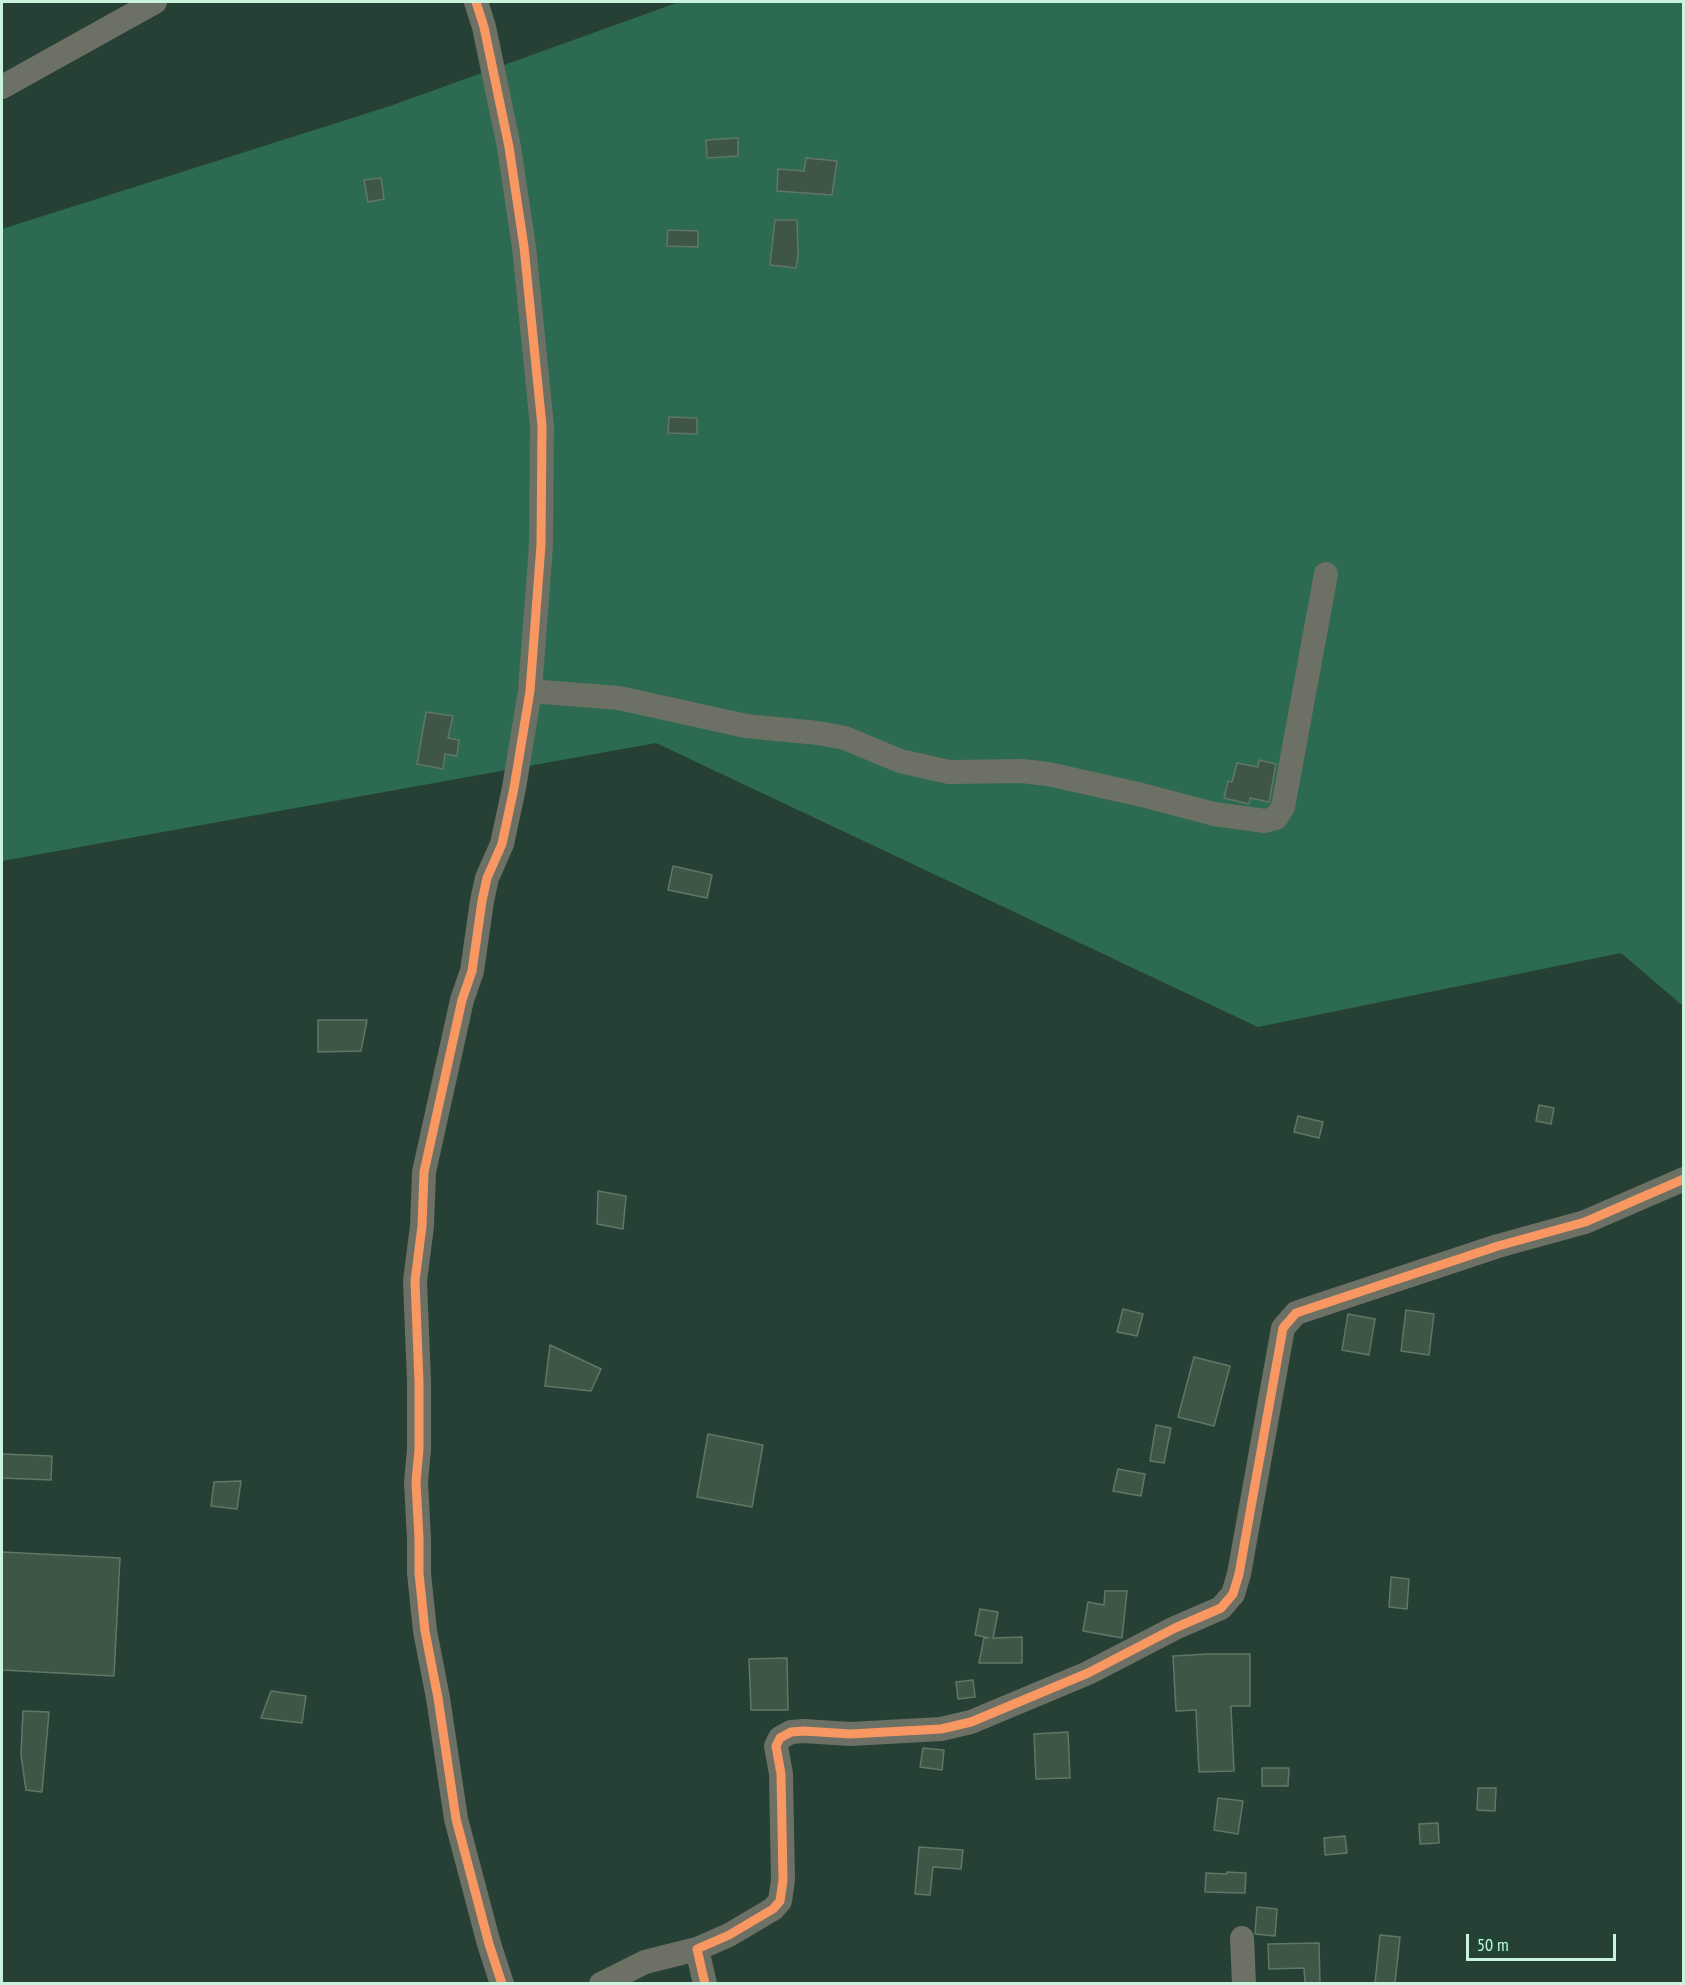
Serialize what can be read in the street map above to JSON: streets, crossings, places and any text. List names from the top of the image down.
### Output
{
  "scale_bar": "50 m"
}
